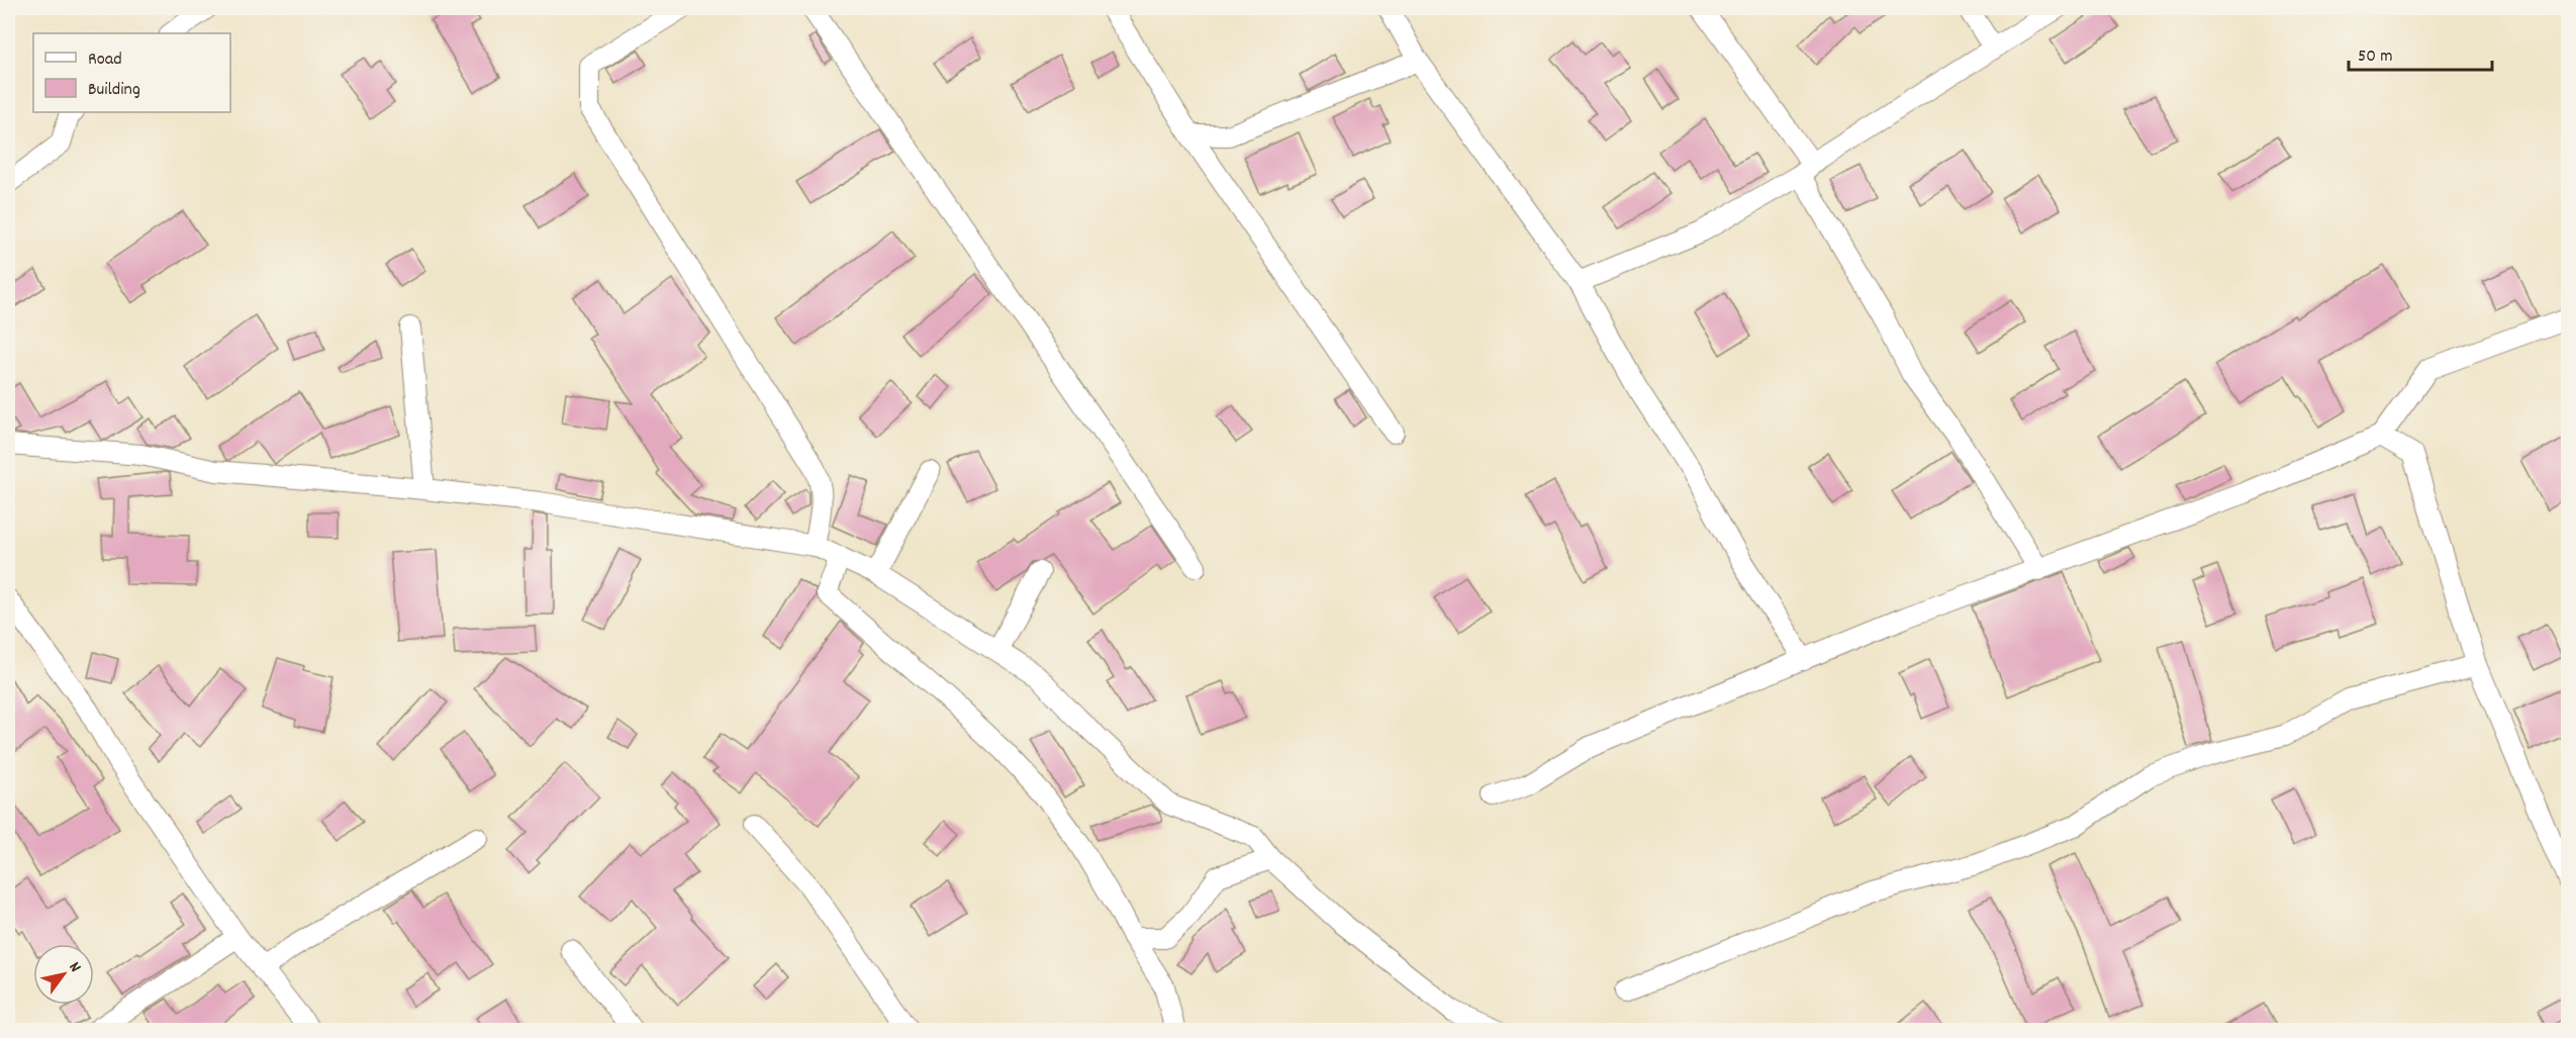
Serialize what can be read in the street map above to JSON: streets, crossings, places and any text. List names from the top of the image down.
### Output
{
  "legend": ["Road", "Building"],
  "scale_bar": "50 m",
  "north": "top right"
}
